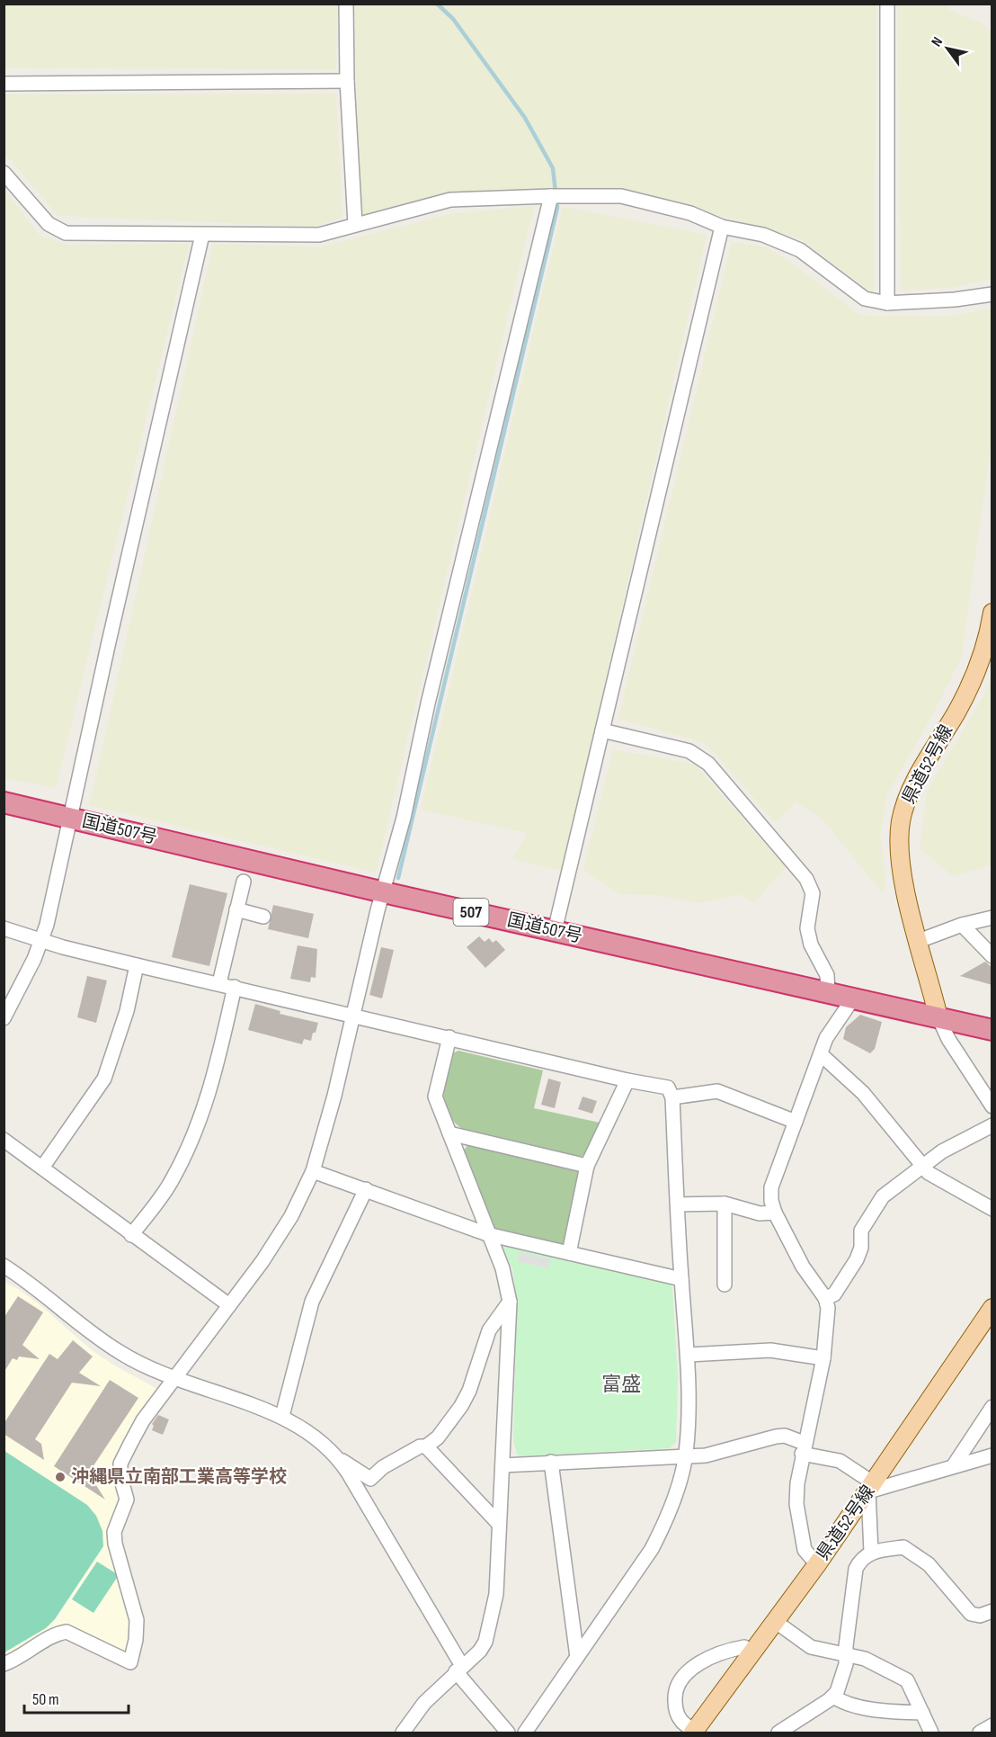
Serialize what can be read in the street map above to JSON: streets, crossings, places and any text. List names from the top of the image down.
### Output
{
  "streets": {
    "highway": ["国道507号", "507"],
    "main road": ["県道52号線"]
  },
  "crossings": [
    ["県道52号線", "国道507号"]
  ],
  "districts": ["富盛"],
  "places": ["沖縄県立南部工業高等学校"],
  "scale_bar": "50 m",
  "north": "top left"
}
